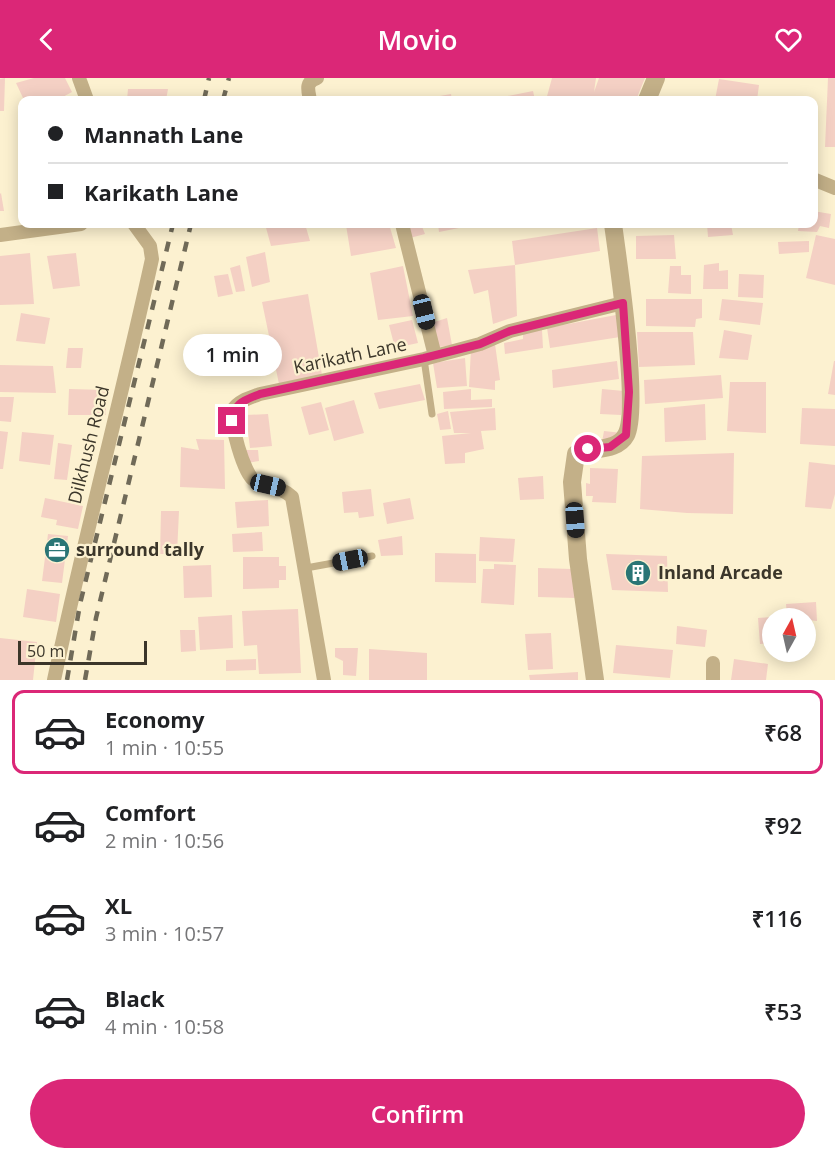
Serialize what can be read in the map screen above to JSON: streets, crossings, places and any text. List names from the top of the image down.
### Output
{
  "streets": {
    "street": ["Karikath Lane", "Dilkhush Road"]
  },
  "places": {
    "office": ["surround tally"],
    "building": ["Inland Arcade"]
  },
  "scale_bar": "50 m",
  "north": "top",
  "page": {
    "header": "Movio",
    "banner": ["Mannath Lane", "Karikath Lane"],
    "bubble": "1 min",
    "scale": "50 m",
    "list": [
      {
        "name": "Economy",
        "note": "1 min · 10:55",
        "value": "₹68"
      },
      {
        "name": "Comfort",
        "note": "2 min · 10:56",
        "value": "₹92"
      },
      {
        "name": "XL",
        "note": "3 min · 10:57",
        "value": "₹116"
      },
      {
        "name": "Black",
        "note": "4 min · 10:58",
        "value": "₹53"
      }
    ],
    "buttons": "Confirm"
  }
}
